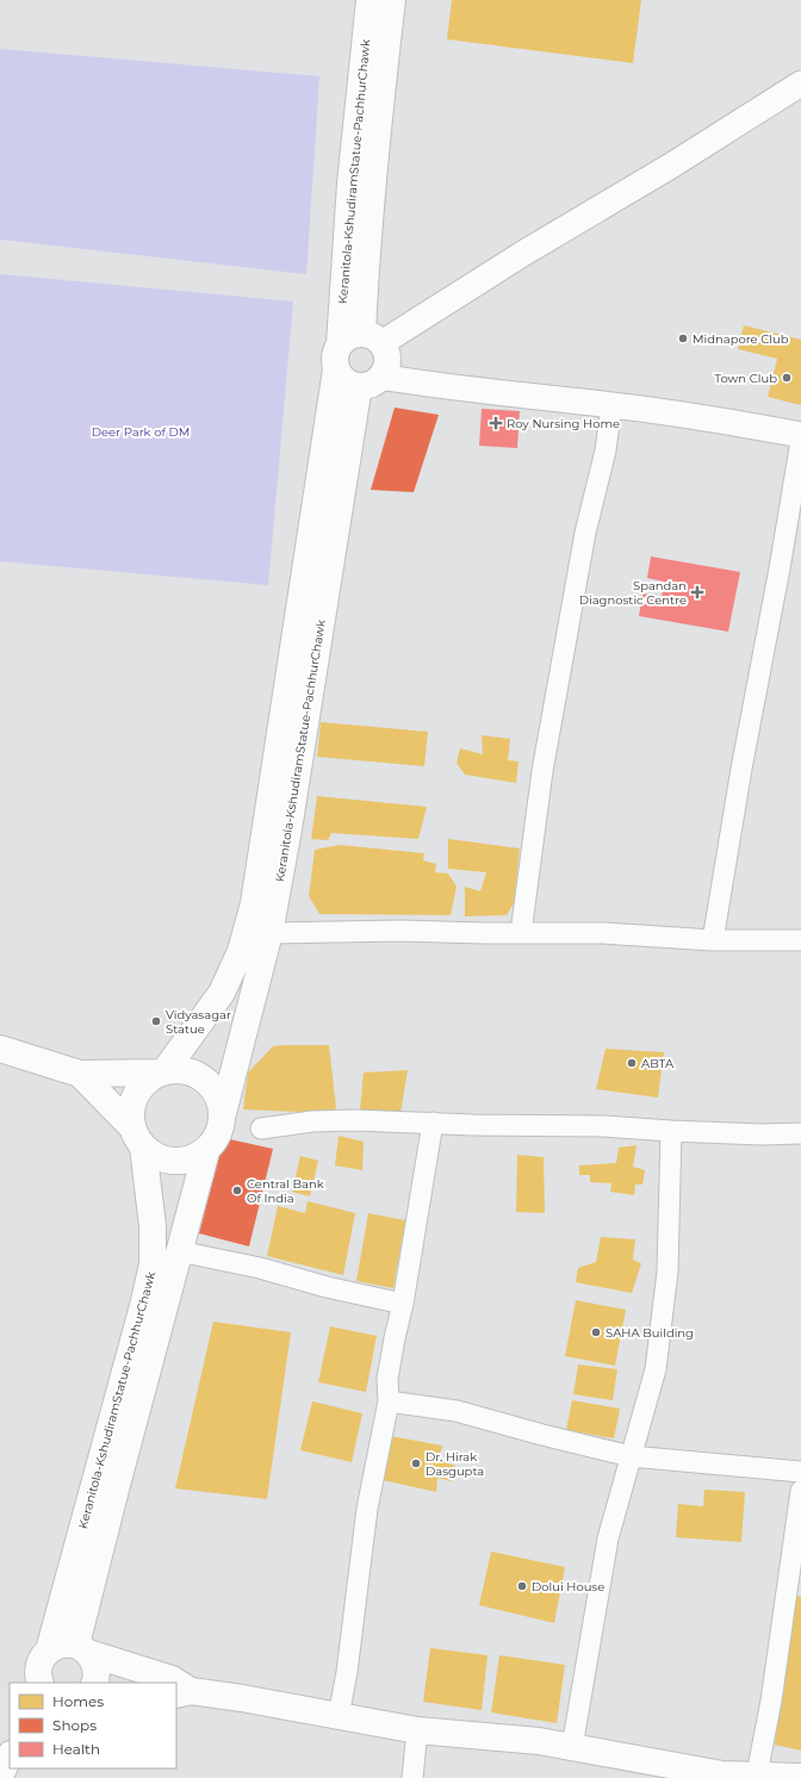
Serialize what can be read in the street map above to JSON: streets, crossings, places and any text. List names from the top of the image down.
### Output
{
  "streets": {
    "main road": ["Keranitola-KshudiramStatue-PachhurChawk"]
  },
  "parks": ["Deer Park of DM"],
  "places": {
    "other": [
      "Midnapore Club",
      "Town Club",
      "Vidyasagar Statue",
      "ABTA",
      "Central Bank Of India",
      "SAHA Building",
      "Dr. Hirak Dasgupta",
      "Dolui House"
    ],
    "health": ["Roy Nursing Home", "Spandan Diagnostic Centre"]
  },
  "legend": ["Homes", "Shops", "Health"]
}
